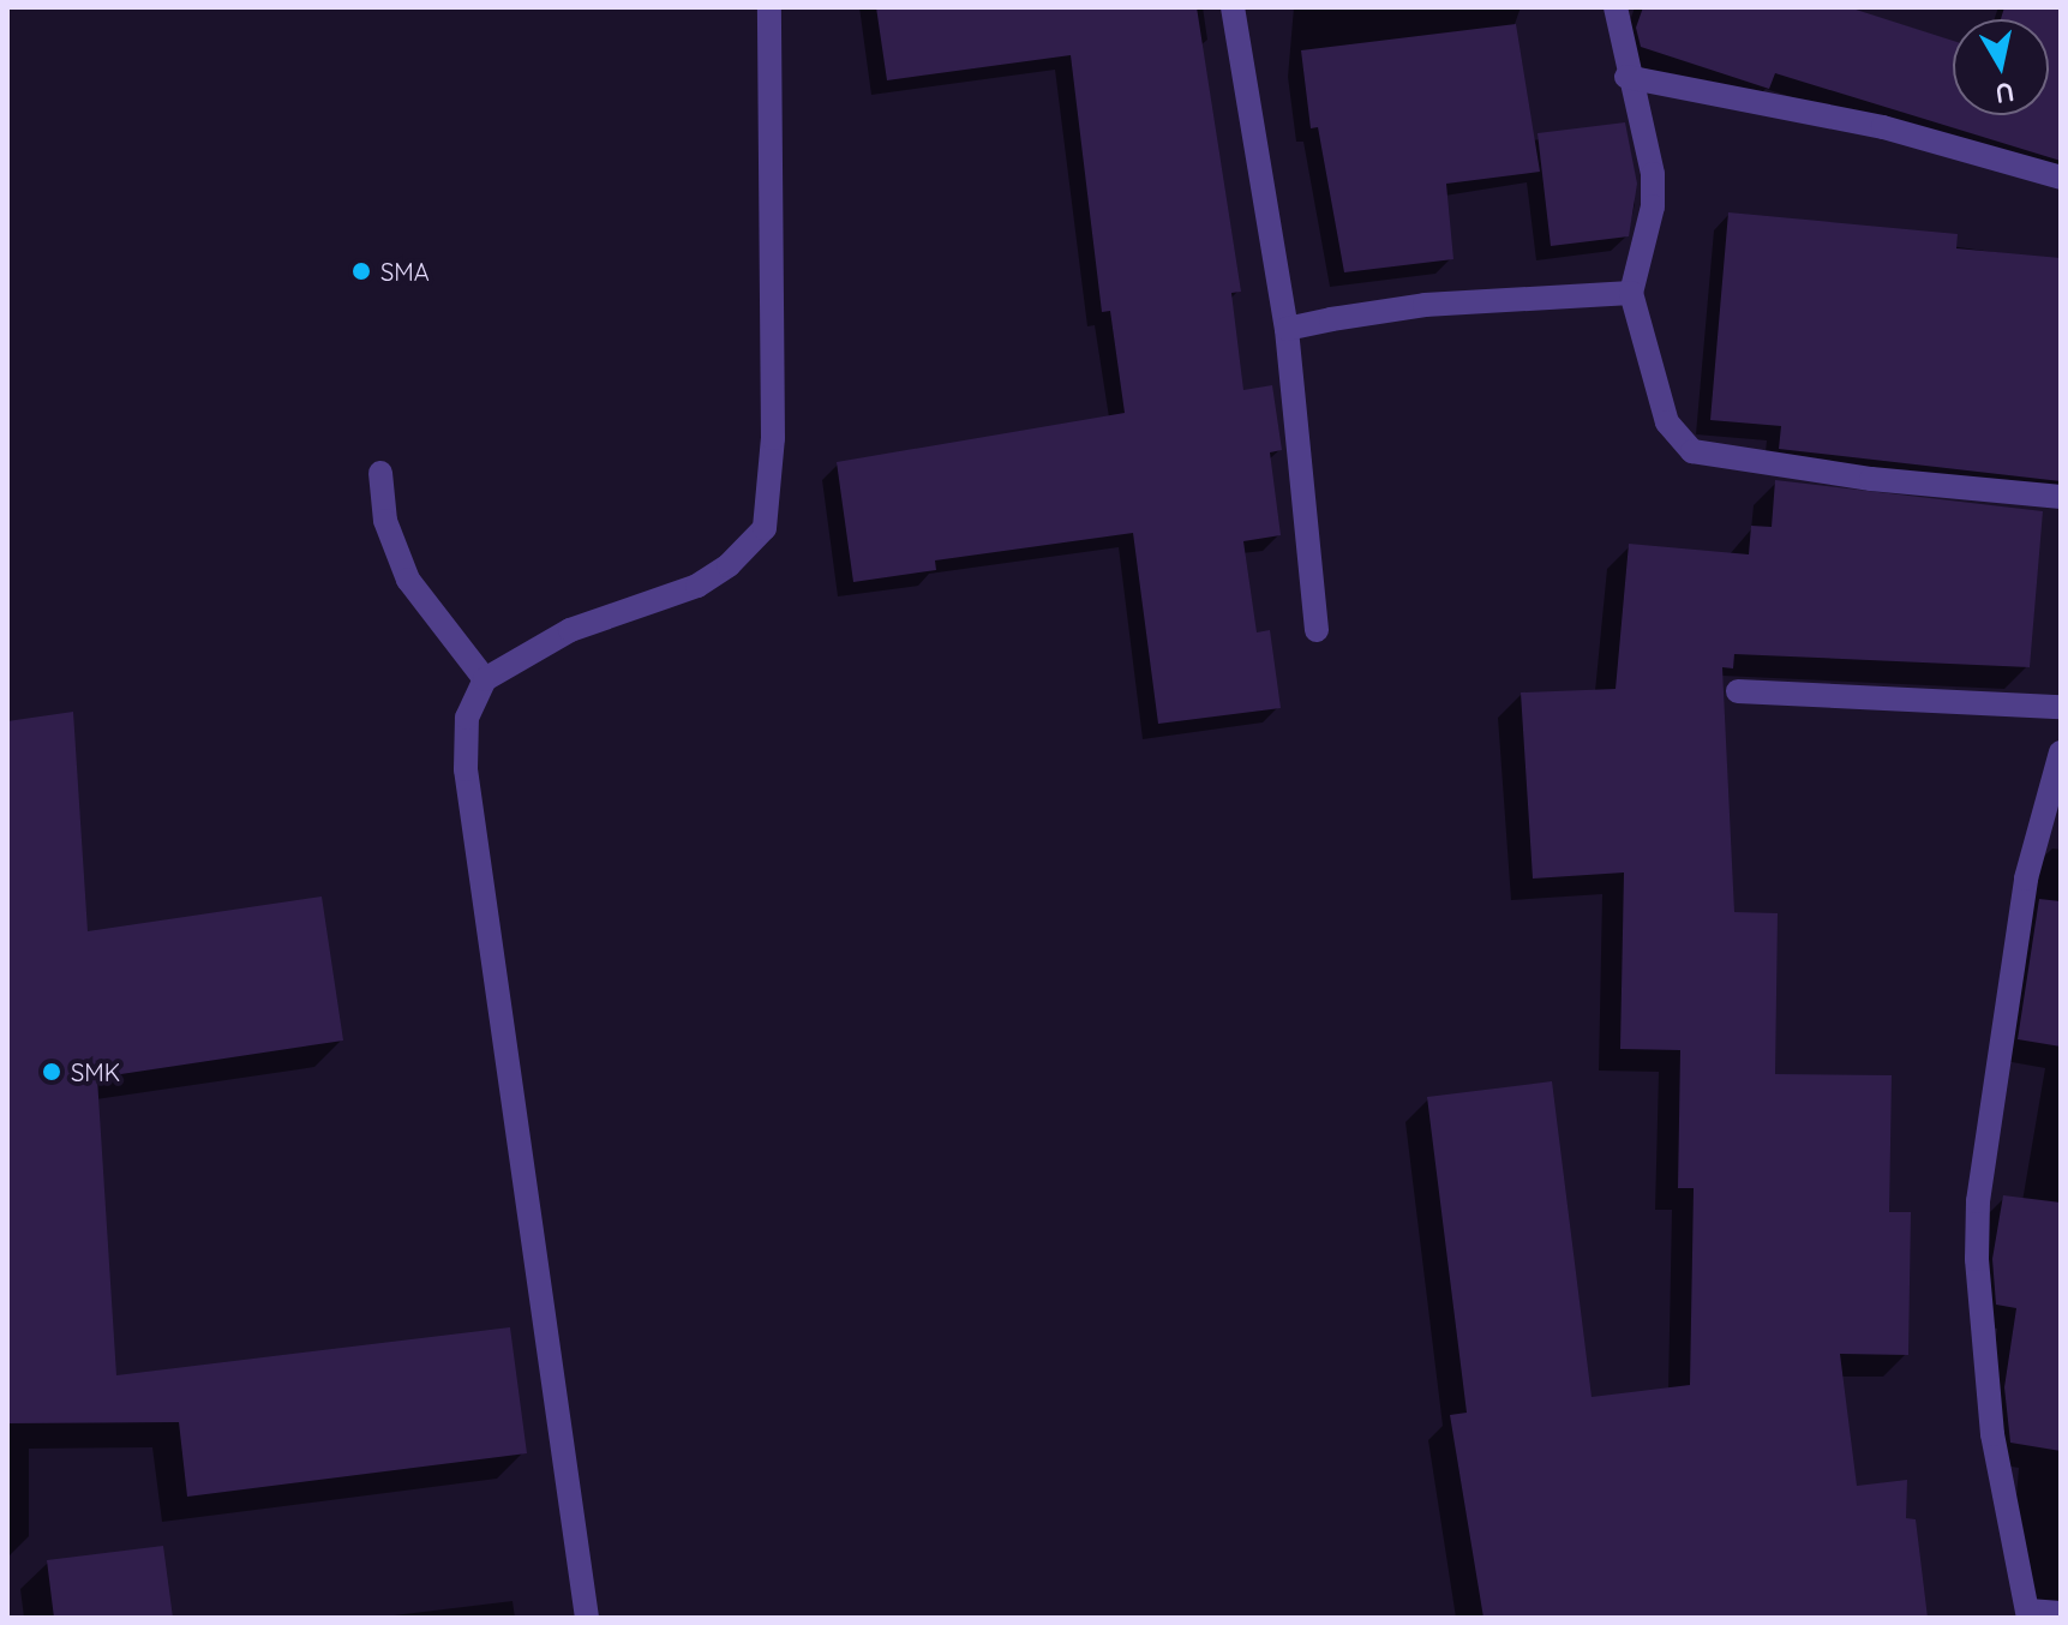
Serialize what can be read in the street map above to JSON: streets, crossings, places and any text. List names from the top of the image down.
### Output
{
  "places": ["SMA", "SMK"],
  "north": "bottom"
}
